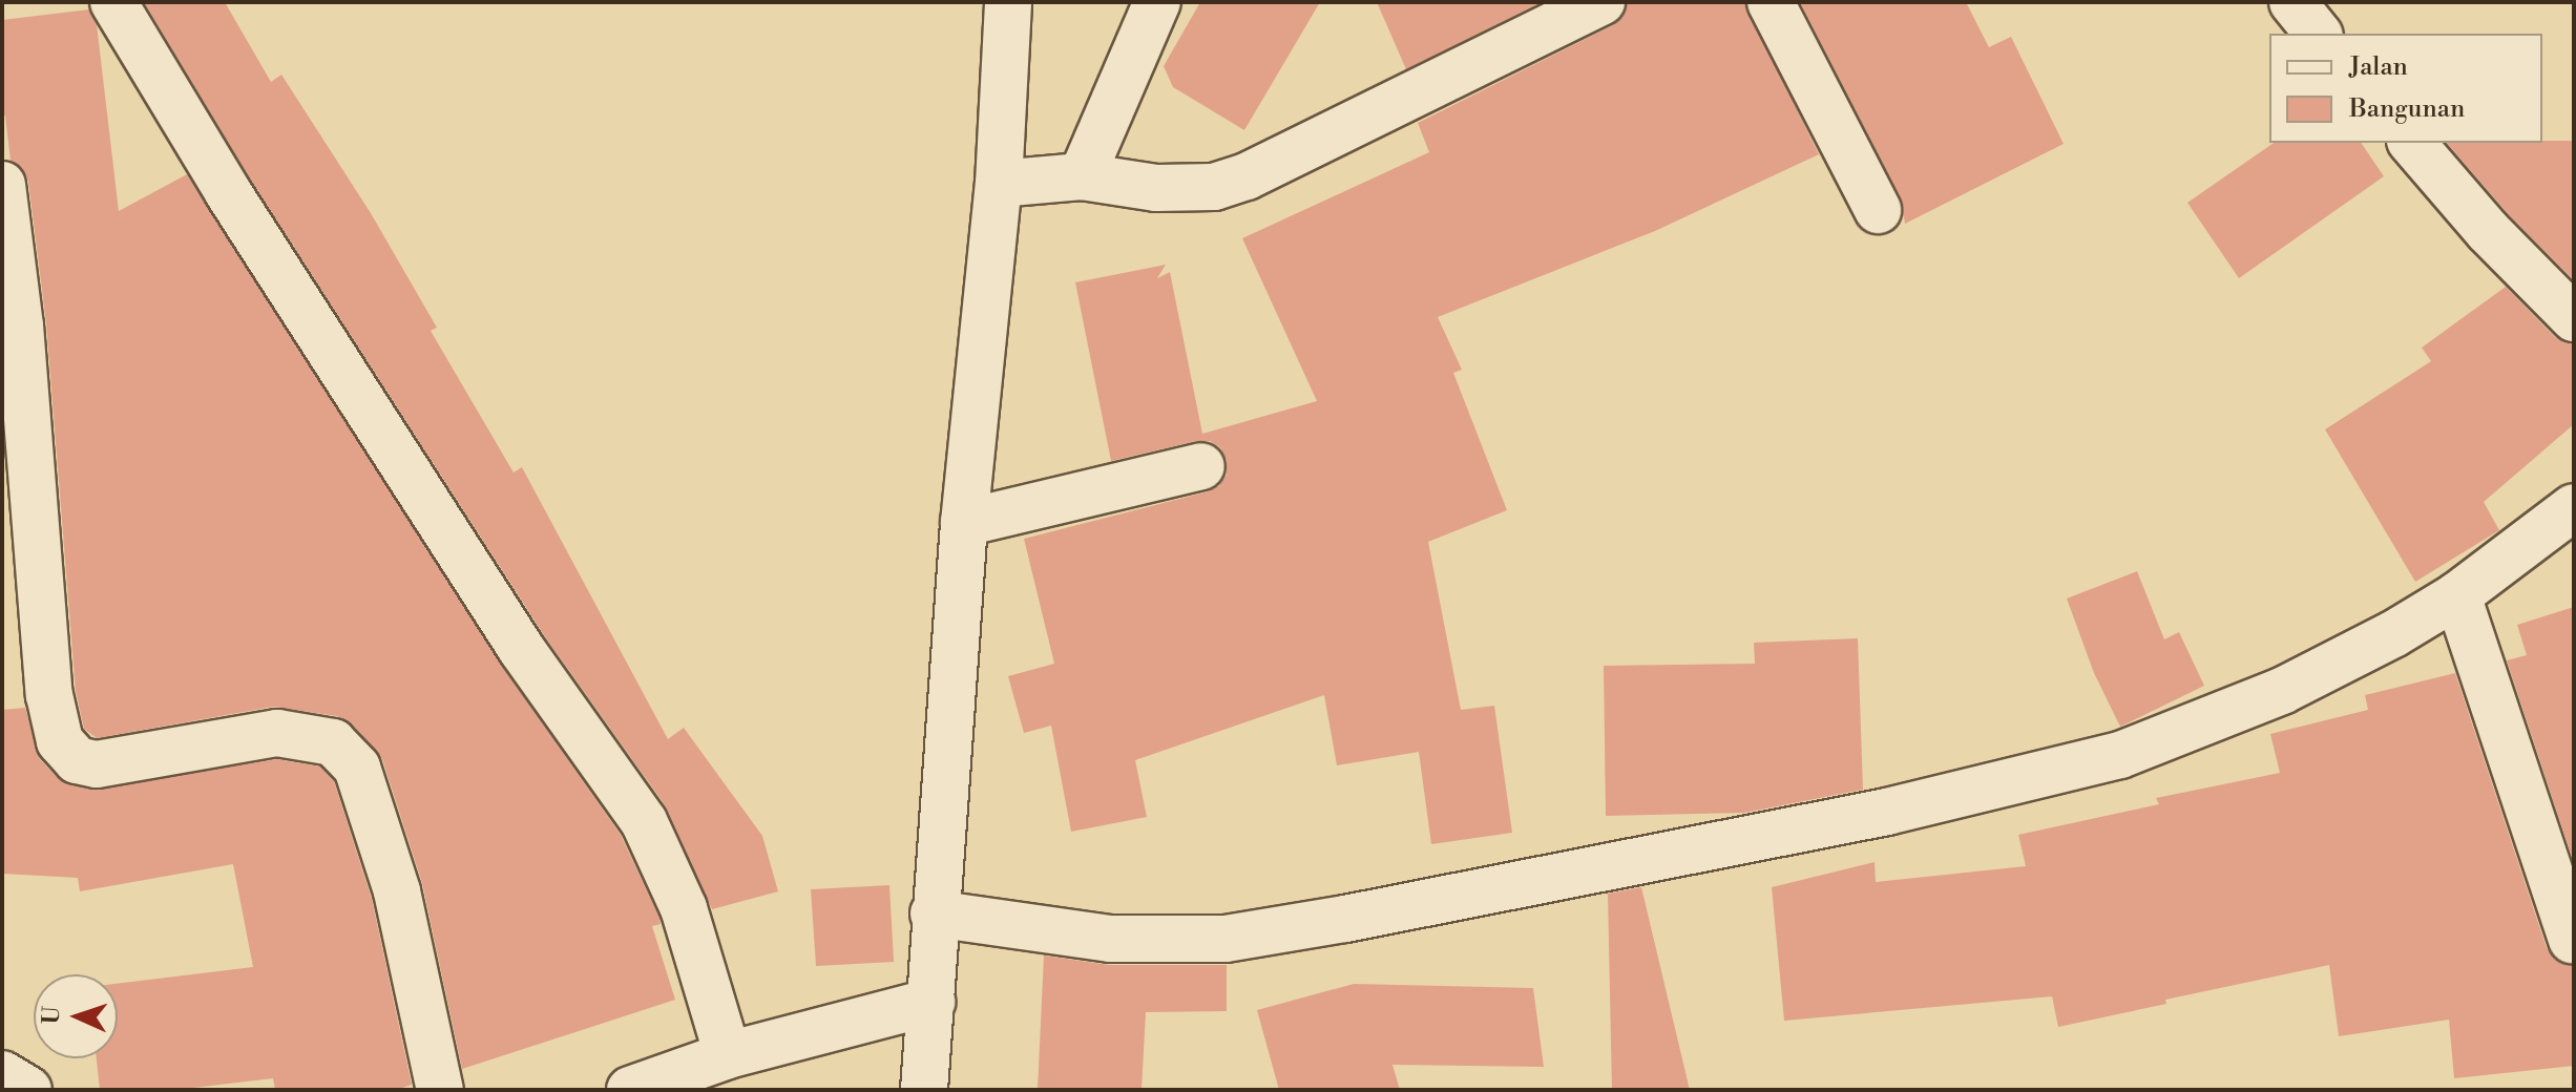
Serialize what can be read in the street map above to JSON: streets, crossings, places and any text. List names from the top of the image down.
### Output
{
  "legend": ["Jalan", "Bangunan"],
  "north": "left"
}
